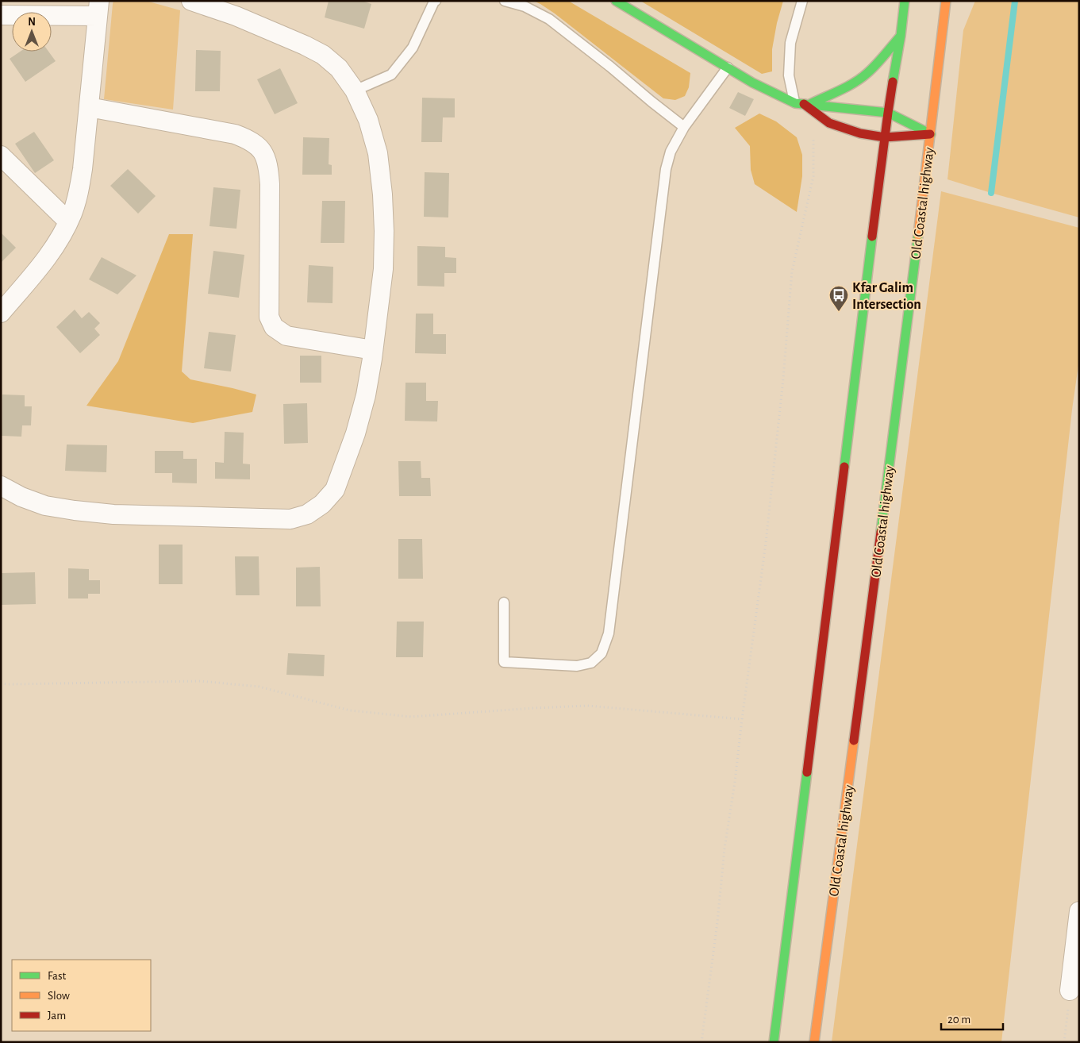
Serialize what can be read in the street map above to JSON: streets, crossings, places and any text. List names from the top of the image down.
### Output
{
  "streets": {
    "main road": ["Old Coastal highway"]
  },
  "places": {
    "bus stop": ["Kfar Galim Intersection"]
  },
  "legend": ["Fast", "Slow", "Jam"],
  "scale_bar": "20 m",
  "north": "top"
}
